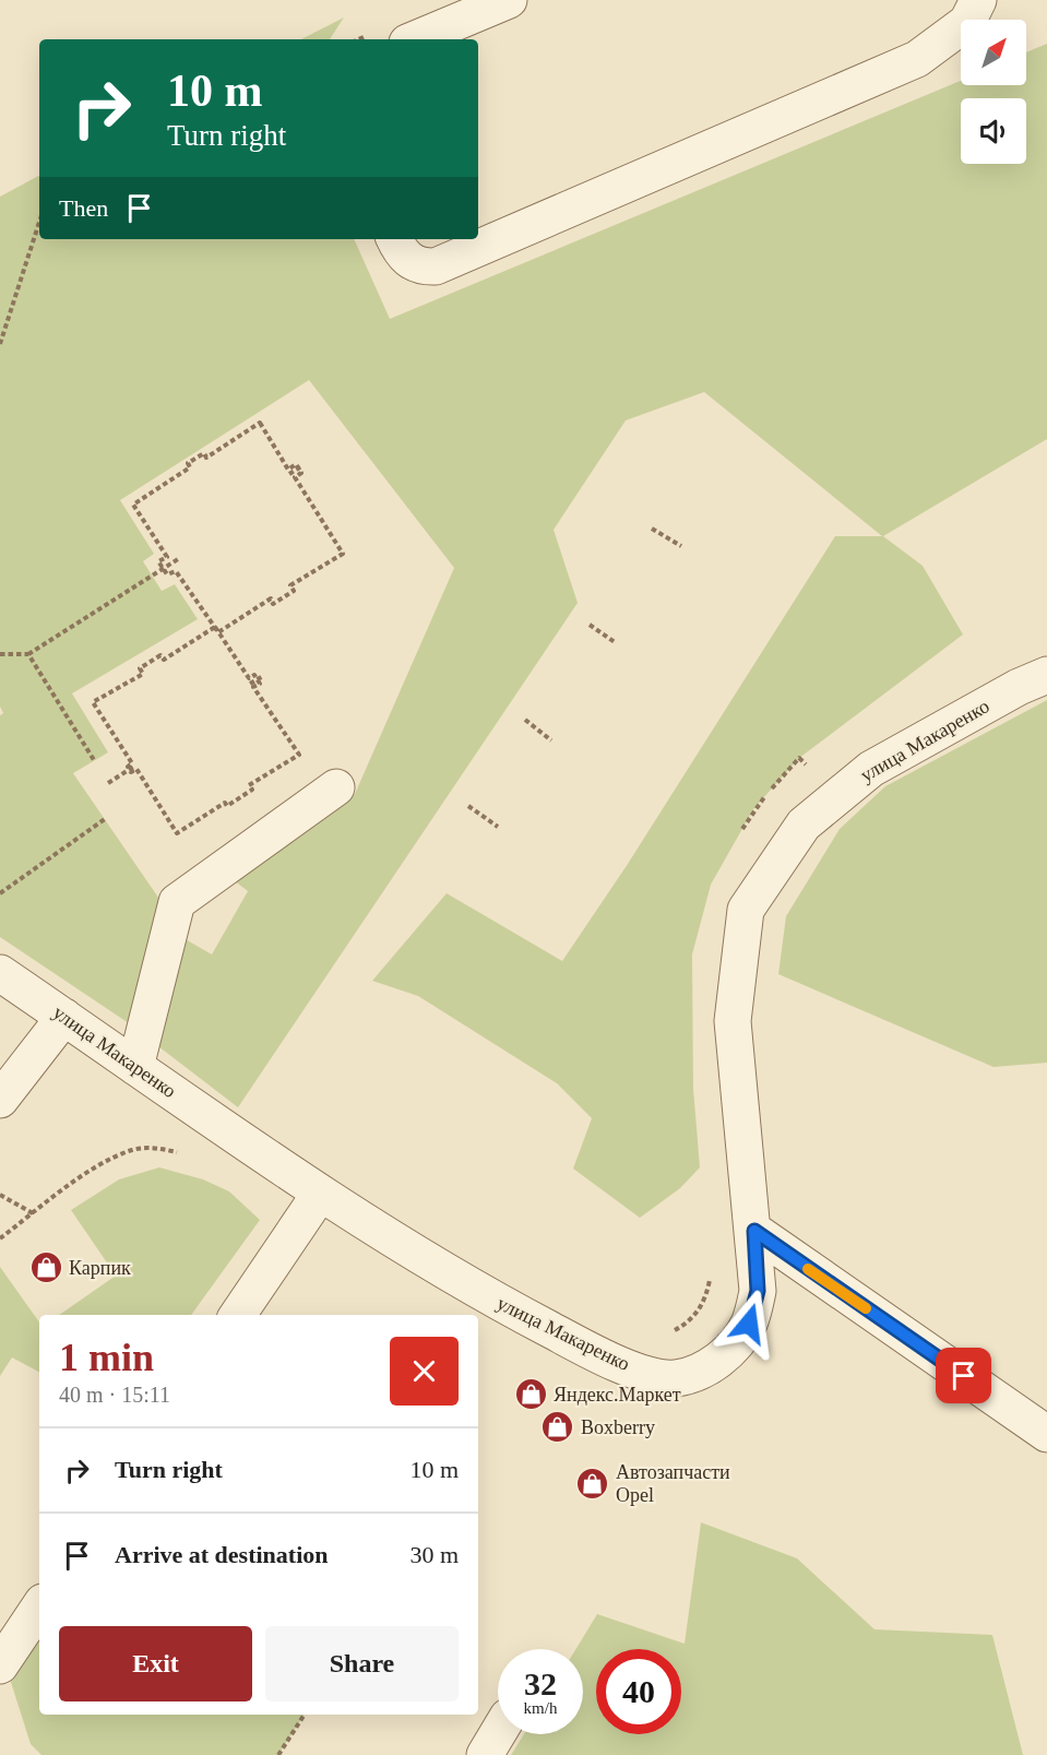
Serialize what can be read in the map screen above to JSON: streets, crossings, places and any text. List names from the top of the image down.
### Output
{
  "streets": {
    "street": ["улица Макаренко"]
  },
  "places": {
    "shop": [
      "Карпик",
      "Яндекс.Маркет",
      "Boxberry",
      "Автозапчасти Opel"
    ]
  },
  "north": "top right",
  "page": {
    "turn": ["10 m", "Turn right"],
    "then": "Then",
    "heading": ["1 min", "40 m · 15:11"],
    "list": [
      {
        "name": "Turn right",
        "value": "10 m"
      },
      {
        "name": "Arrive at destination",
        "value": "30 m"
      }
    ],
    "buttons": ["Exit", "Share"],
    "speed": "32 km/h",
    "limit": "40"
  }
}
